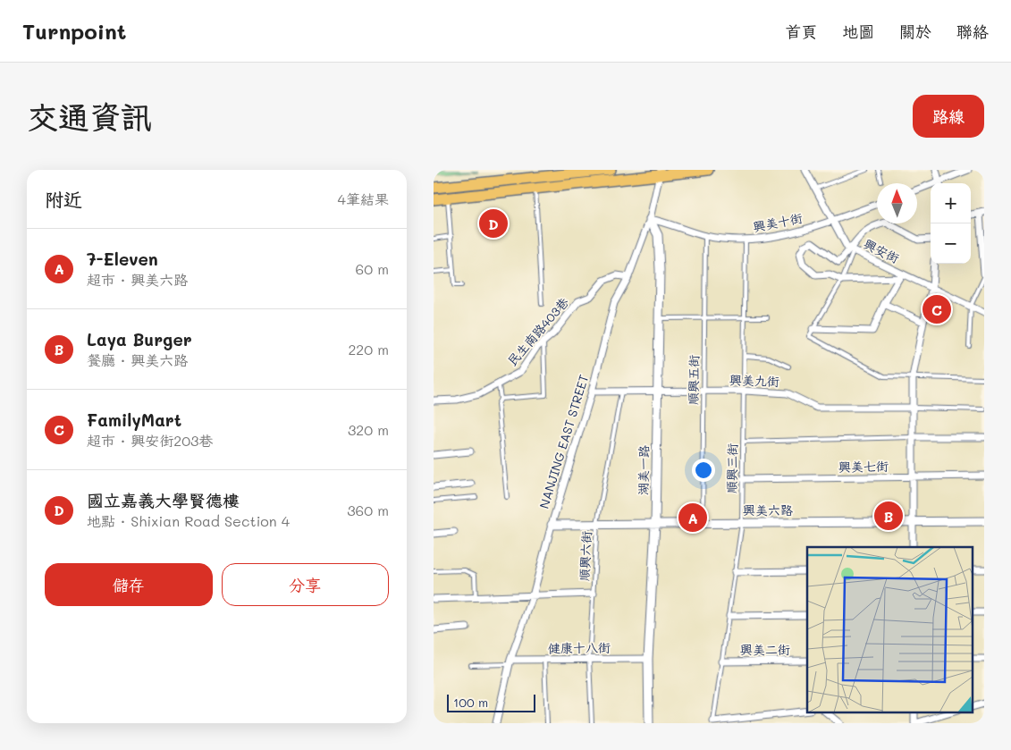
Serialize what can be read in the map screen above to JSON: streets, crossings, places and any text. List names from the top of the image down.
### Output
{
  "streets": {
    "street": [
      "興美十街",
      "興安街",
      "民生南路403巷",
      "興美九街",
      "NANJING EAST STREET",
      "興美七街",
      "湖美一路",
      "興美六路",
      "健康十八街",
      "興美二街"
    ],
    "lane": ["順興五街", "順興三街", "順興六街"]
  },
  "crossings": [
    ["興美十街", "興安街"],
    ["興美十街", "順興五街"],
    ["興美十街", "NANJING EAST STREET"],
    ["興美十街", "順興三街"],
    ["興美十街", "湖美一路"],
    ["民生南路403巷", "NANJING EAST STREET"],
    ["順興五街", "興美九街"],
    ["順興五街", "興美六路"],
    ["興美九街", "NANJING EAST STREET"],
    ["興美九街", "順興三街"],
    ["興美九街", "湖美一路"],
    ["興美九街", "順興六街"],
    ["NANJING EAST STREET", "湖美一路"],
    ["NANJING EAST STREET", "興美六路"],
    ["NANJING EAST STREET", "健康十八街"],
    ["興美七街", "順興三街"],
    ["順興三街", "興美六路"],
    ["順興三街", "興美二街"],
    ["湖美一路", "興美六路"],
    ["湖美一路", "健康十八街"],
    ["興美六路", "順興六街"],
    ["順興六街", "健康十八街"]
  ],
  "scale_bar": "100 m",
  "north": "top",
  "page": {
    "header": "Turnpoint",
    "nav": [
      "首頁",
      "地圖",
      "關於",
      "聯絡"
    ],
    "buttons": [
      "路線",
      ["儲存", "分享"]
    ],
    "title": "交通資訊",
    "heading": ["附近", "4筆結果"],
    "map_buttons": ["+", "−"],
    "pins": [
      "D",
      "C",
      "B",
      "A"
    ],
    "list": [
      {
        "mark": "A",
        "name": "7-Eleven",
        "note": "超市 · 興美六路",
        "value": "60 m"
      },
      {
        "mark": "B",
        "name": "Laya Burger",
        "note": "餐廳 · 興美六路",
        "value": "220 m"
      },
      {
        "mark": "C",
        "name": "FamilyMart",
        "note": "超市 · 興安街203巷",
        "value": "320 m"
      },
      {
        "mark": "D",
        "name": "國立嘉義大學賢德樓",
        "note": "地點 · Shixian Road Section 4",
        "value": "360 m"
      }
    ],
    "scale": "100 m"
  }
}
